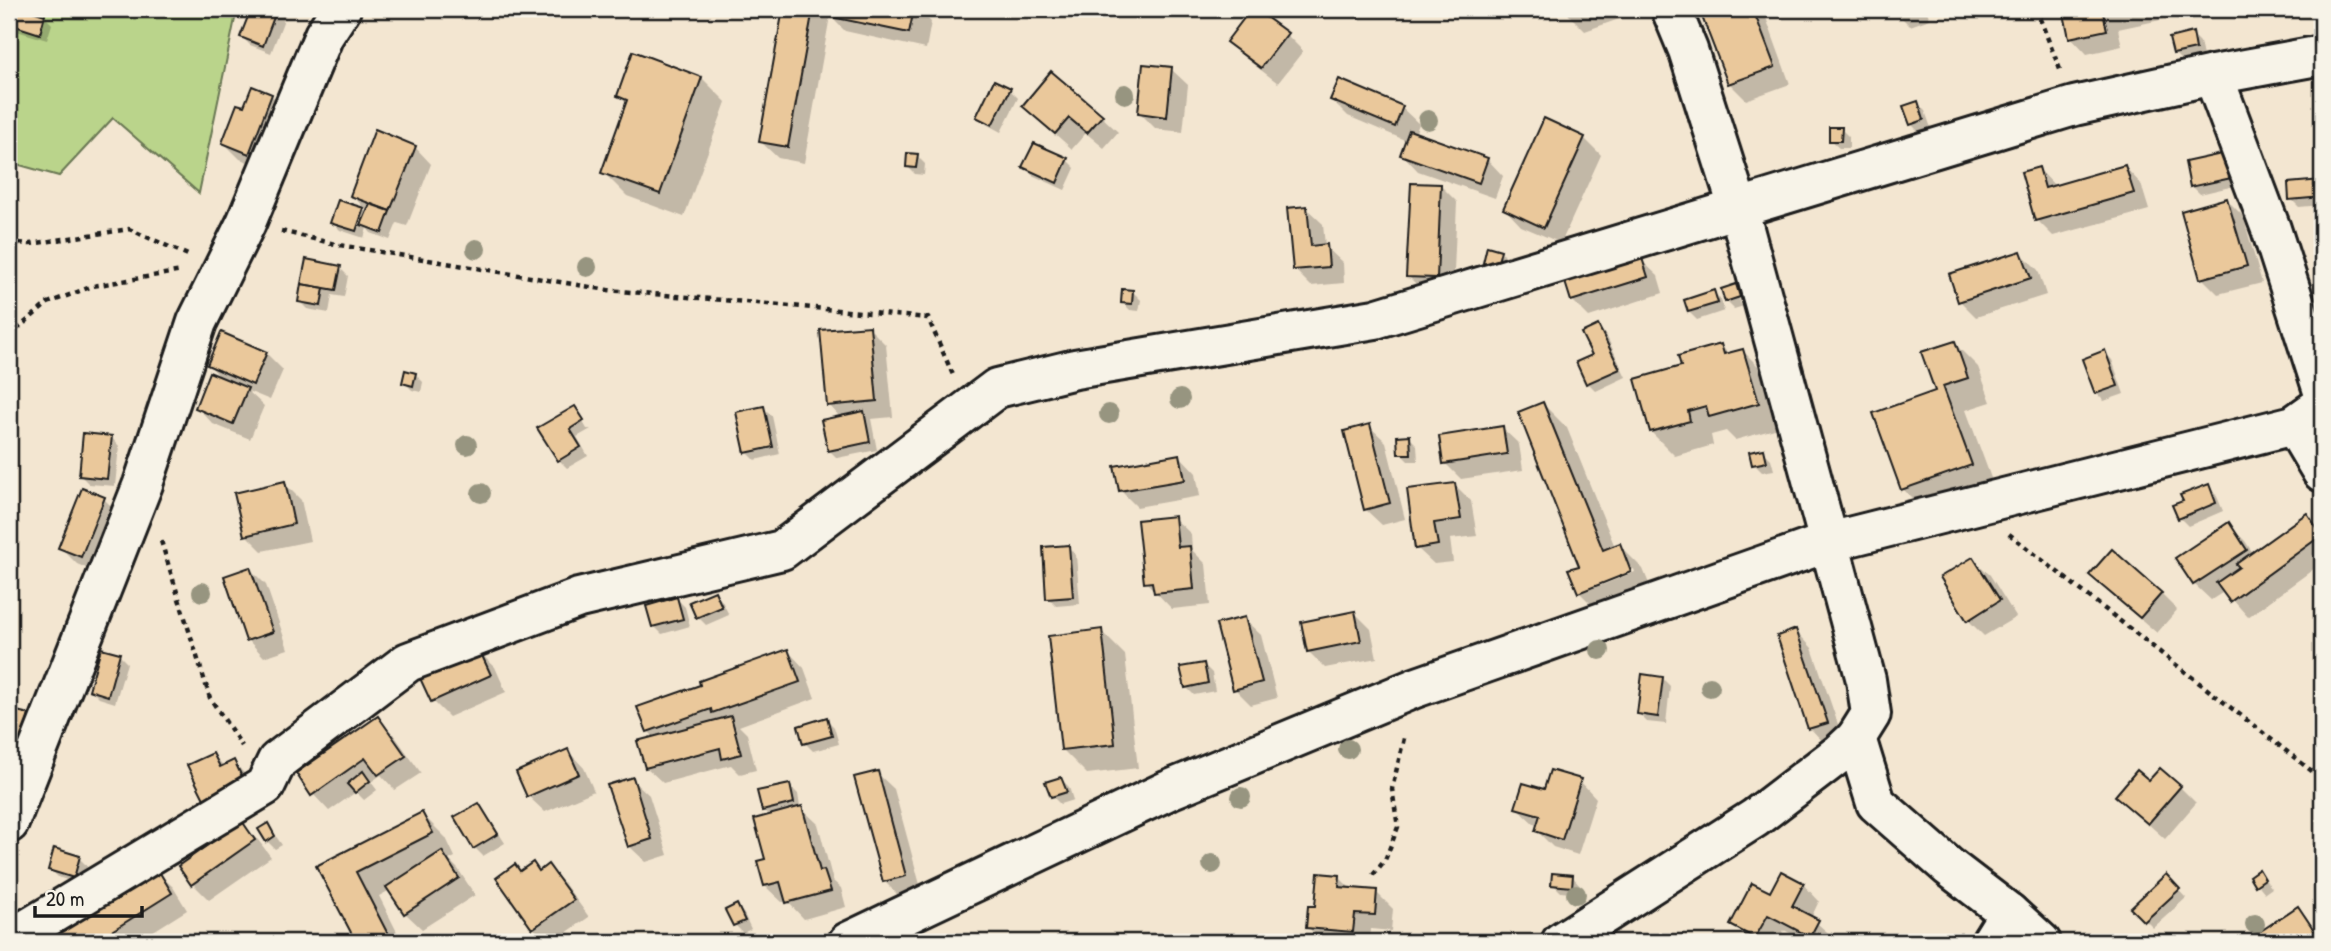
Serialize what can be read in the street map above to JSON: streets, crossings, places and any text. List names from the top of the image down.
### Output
{
  "scale_bar": "20 m"
}
